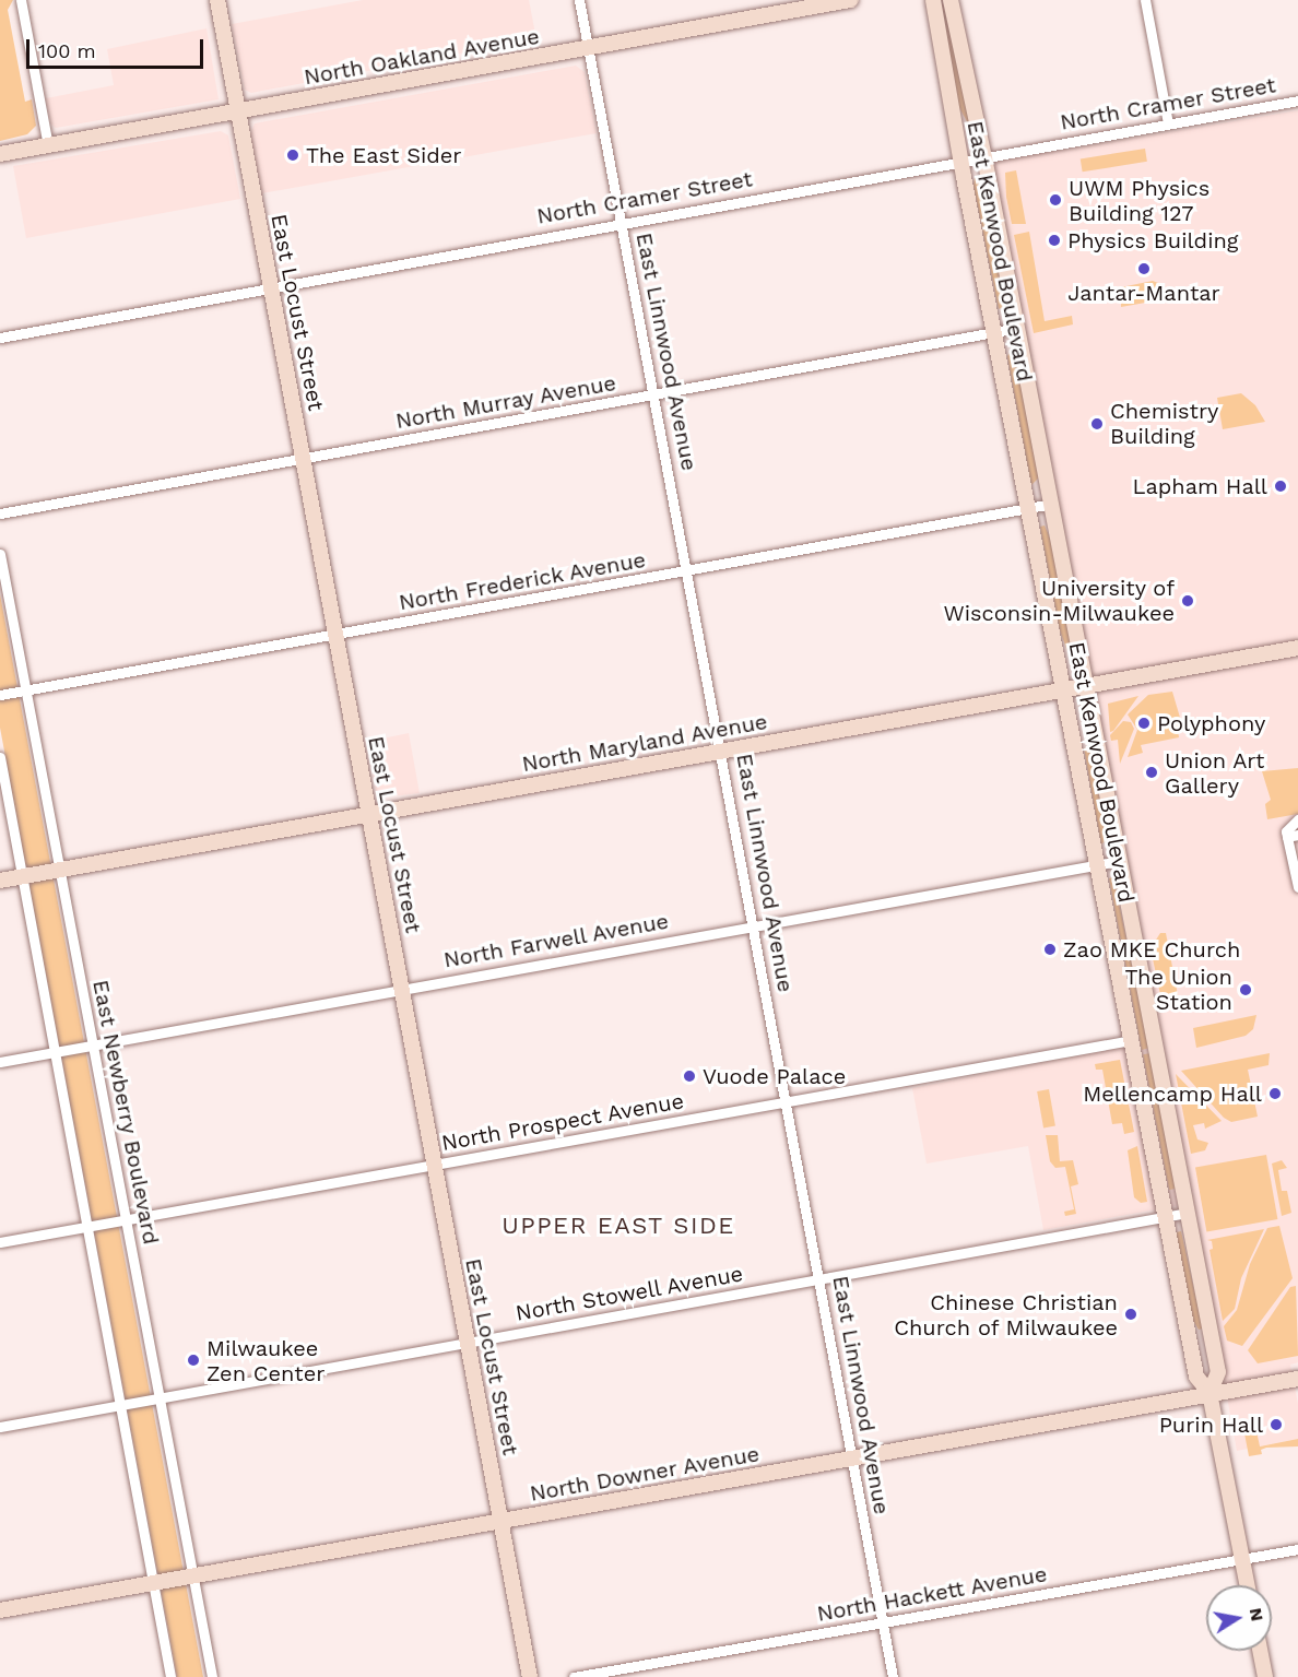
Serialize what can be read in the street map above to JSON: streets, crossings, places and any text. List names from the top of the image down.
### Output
{
  "streets": {
    "street": [
      "North Oakland Avenue",
      "North Cramer Street",
      "East Kenwood Boulevard",
      "East Locust Street",
      "East Linnwood Avenue",
      "North Murray Avenue",
      "North Frederick Avenue",
      "North Maryland Avenue",
      "North Farwell Avenue",
      "East Newberry Boulevard",
      "North Prospect Avenue",
      "North Stowell Avenue",
      "North Downer Avenue",
      "North Hackett Avenue"
    ]
  },
  "crossings": [
    ["North Oakland Avenue", "East Locust Street"],
    ["North Oakland Avenue", "East Linnwood Avenue"],
    ["North Cramer Street", "East Kenwood Boulevard"],
    ["North Cramer Street", "East Locust Street"],
    ["North Cramer Street", "East Linnwood Avenue"],
    ["East Kenwood Boulevard", "North Murray Avenue"],
    ["East Kenwood Boulevard", "North Frederick Avenue"],
    ["East Kenwood Boulevard", "North Maryland Avenue"],
    ["East Kenwood Boulevard", "North Farwell Avenue"],
    ["East Kenwood Boulevard", "North Prospect Avenue"],
    ["East Kenwood Boulevard", "North Stowell Avenue"],
    ["East Kenwood Boulevard", "North Downer Avenue"],
    ["East Kenwood Boulevard", "North Hackett Avenue"],
    ["East Locust Street", "North Murray Avenue"],
    ["East Locust Street", "North Frederick Avenue"],
    ["East Locust Street", "North Maryland Avenue"],
    ["East Locust Street", "North Farwell Avenue"],
    ["East Locust Street", "North Prospect Avenue"],
    ["East Locust Street", "North Stowell Avenue"],
    ["East Locust Street", "North Downer Avenue"],
    ["East Linnwood Avenue", "North Murray Avenue"],
    ["East Linnwood Avenue", "North Frederick Avenue"],
    ["East Linnwood Avenue", "North Maryland Avenue"],
    ["East Linnwood Avenue", "North Farwell Avenue"],
    ["East Linnwood Avenue", "North Prospect Avenue"],
    ["East Linnwood Avenue", "North Stowell Avenue"],
    ["East Linnwood Avenue", "North Downer Avenue"],
    ["East Linnwood Avenue", "North Hackett Avenue"],
    ["North Frederick Avenue", "East Newberry Boulevard"],
    ["North Maryland Avenue", "East Newberry Boulevard"],
    ["North Farwell Avenue", "East Newberry Boulevard"],
    ["East Newberry Boulevard", "North Prospect Avenue"],
    ["East Newberry Boulevard", "North Stowell Avenue"],
    ["East Newberry Boulevard", "North Downer Avenue"]
  ],
  "districts": ["UPPER EAST SIDE"],
  "places": [
    "The East Sider",
    "UWM Physics Building 127",
    "Physics Building",
    "Jantar-Mantar",
    "Chemistry Building",
    "Lapham Hall",
    "University of Wisconsin-Milwaukee",
    "Polyphony",
    "Union Art Gallery",
    "Zao MKE Church",
    "The Union Station",
    "Vuode Palace",
    "Mellencamp Hall",
    "Chinese Christian Church of Milwaukee",
    "Milwaukee Zen Center",
    "Purin Hall"
  ],
  "scale_bar": "100 m",
  "north": "right"
}
